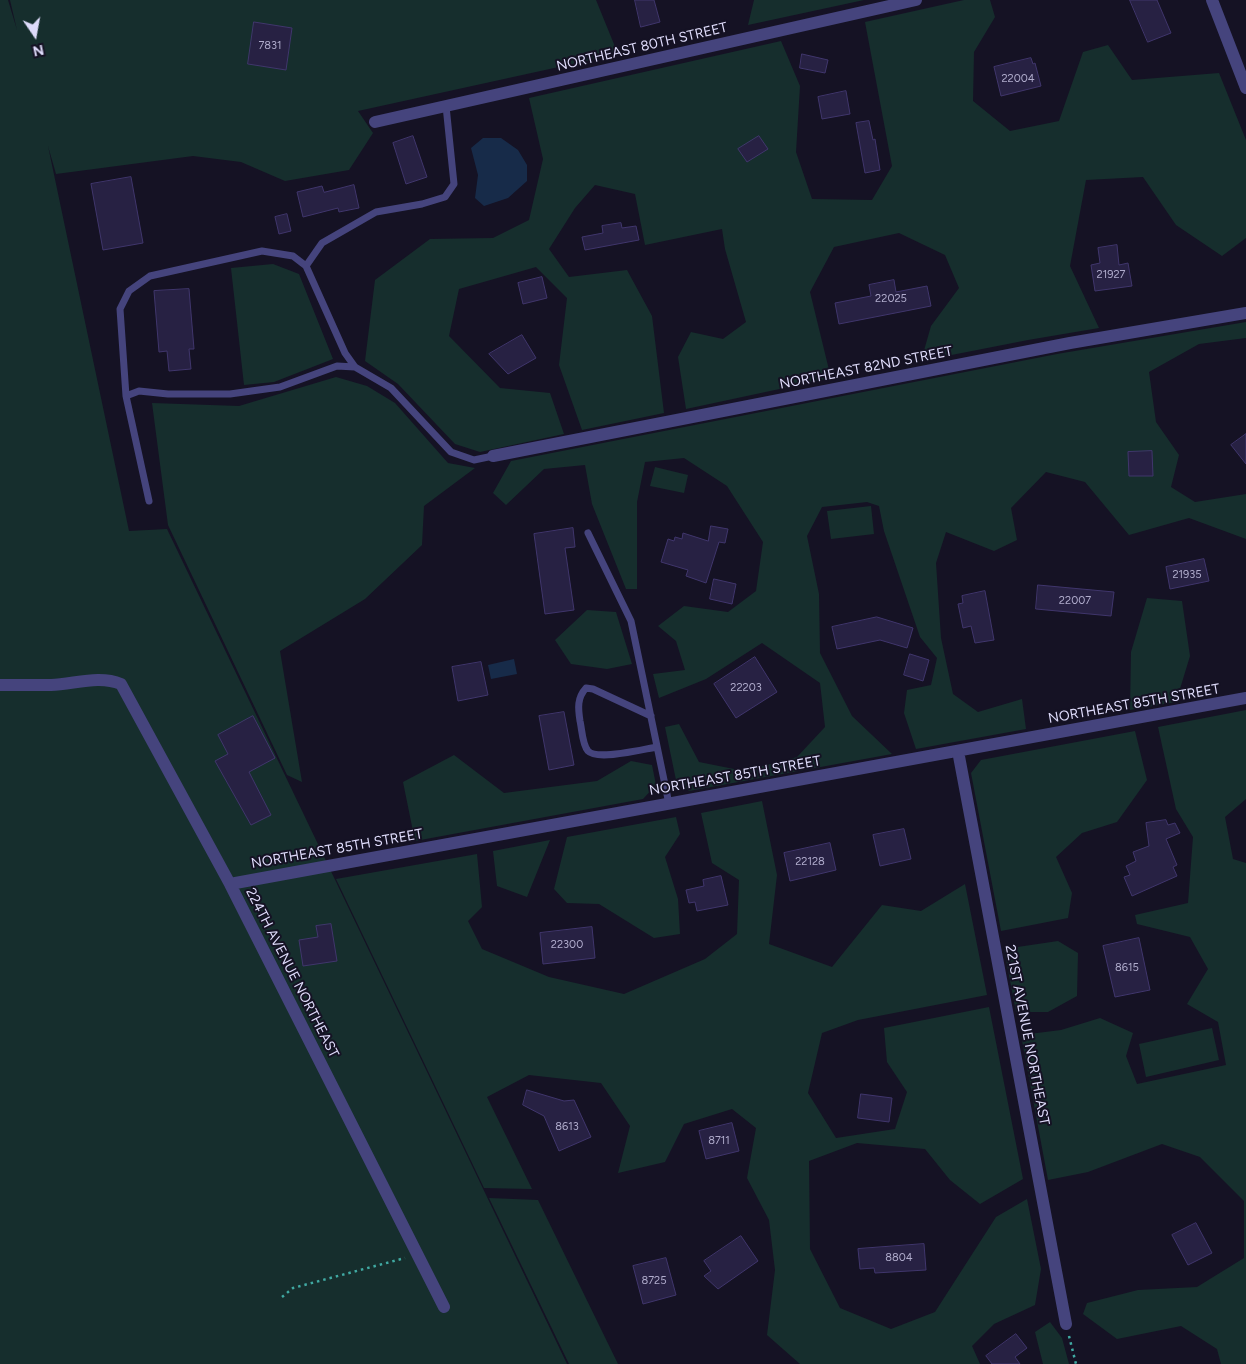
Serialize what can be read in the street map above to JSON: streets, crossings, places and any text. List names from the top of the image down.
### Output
{
  "streets": {
    "street": [
      "NORTHEAST 80TH STREET",
      "NORTHEAST 82ND STREET",
      "NORTHEAST 85TH STREET",
      "224TH AVENUE NORTHEAST",
      "221ST AVENUE NORTHEAST"
    ]
  },
  "crossings": [
    ["NORTHEAST 85TH STREET", "224TH AVENUE NORTHEAST"],
    ["NORTHEAST 85TH STREET", "221ST AVENUE NORTHEAST"]
  ],
  "house_numbers": [
    "7831",
    "22004",
    "21927",
    "22025",
    "21935",
    "22007",
    "22203",
    "22128",
    "22300",
    "8615",
    "8613",
    "8711",
    "8804",
    "8725"
  ],
  "north": "bottom"
}
